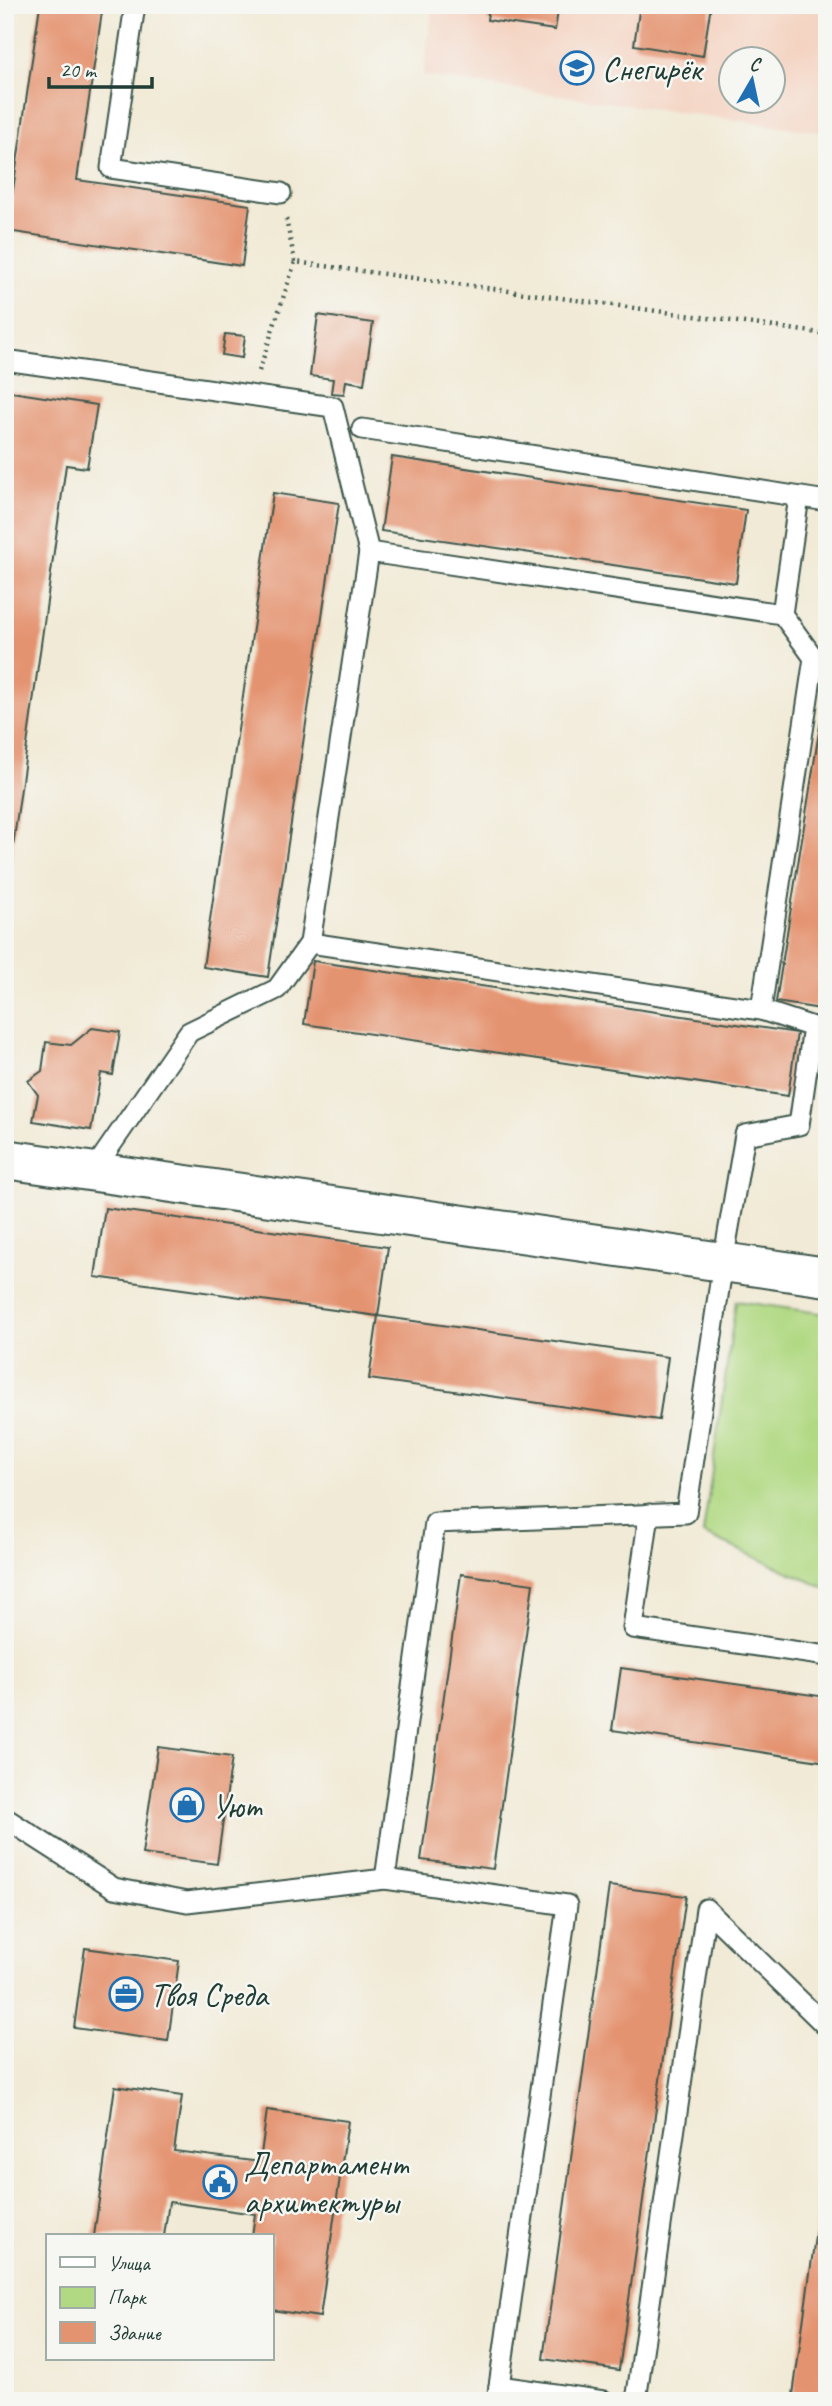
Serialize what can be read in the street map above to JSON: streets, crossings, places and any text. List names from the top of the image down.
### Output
{
  "places": {
    "school or university": ["Снегирёк"],
    "shop": ["Уют"],
    "office": ["Твоя Среда"],
    "public building": ["Департамент архитектуры"]
  },
  "legend": ["Улица", "Парк", "Здание"],
  "scale_bar": "20 m",
  "north": "top"
}
